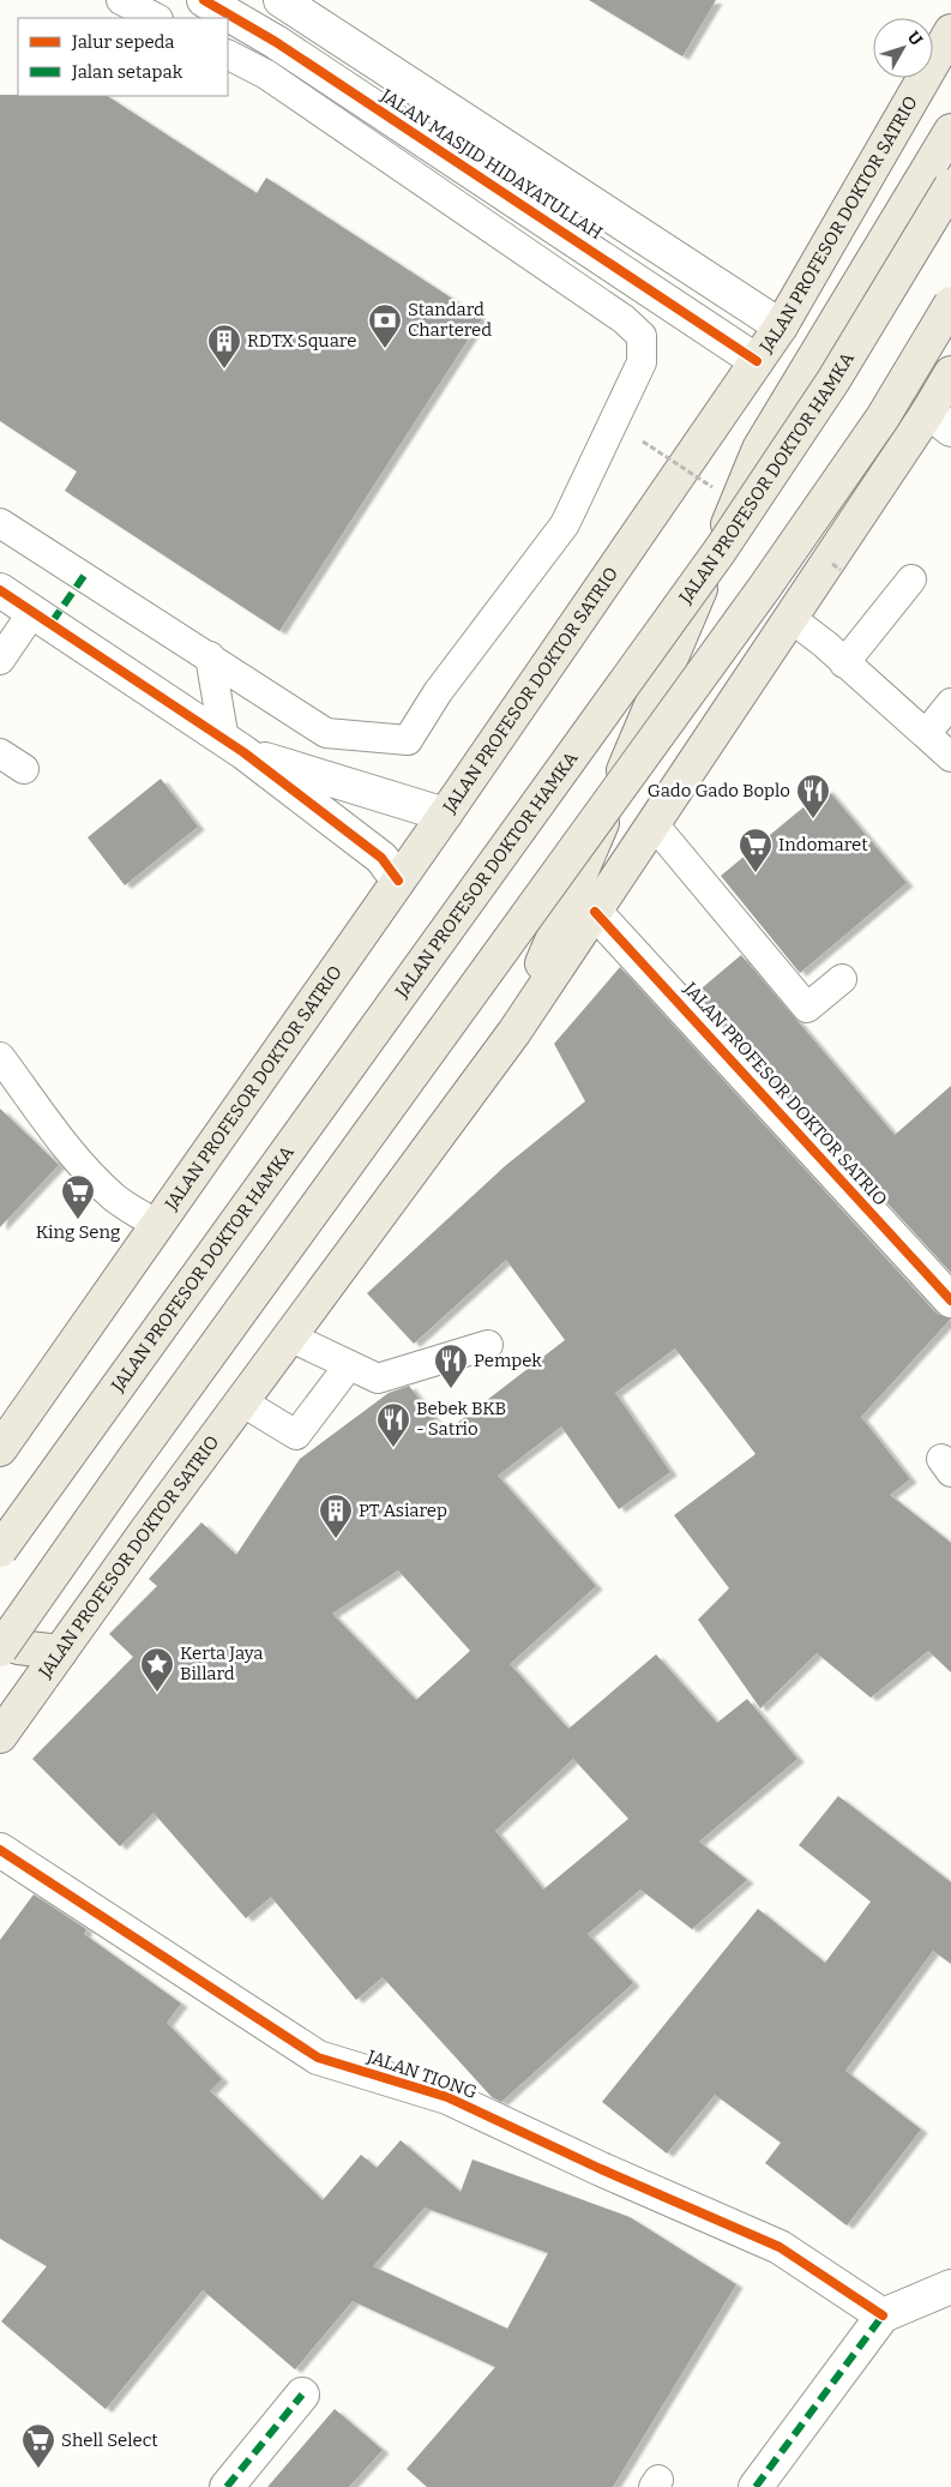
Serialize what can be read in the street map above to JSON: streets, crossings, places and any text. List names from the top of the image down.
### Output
{
  "streets": {
    "main road": ["JALAN PROFESOR DOKTOR SATRIO", "JALAN PROFESOR DOKTOR HAMKA"],
    "street": ["JALAN MASJID HIDAYATULLAH", "JALAN TIONG"]
  },
  "crossings": [
    ["JALAN MASJID HIDAYATULLAH", "JALAN PROFESOR DOKTOR SATRIO"]
  ],
  "places": {
    "bank": ["Standard Chartered"],
    "building": ["RDTX Square", "PT Asiarep"],
    "restaurant": ["Gado Gado Boplo", "Pempek", "Bebek BKB - Satrio"],
    "supermarket": ["Indomaret", "King Seng", "Shell Select"],
    "place": ["Kerta Jaya Billard"]
  },
  "legend": ["Jalur sepeda", "Jalan setapak"],
  "north": "top right"
}
